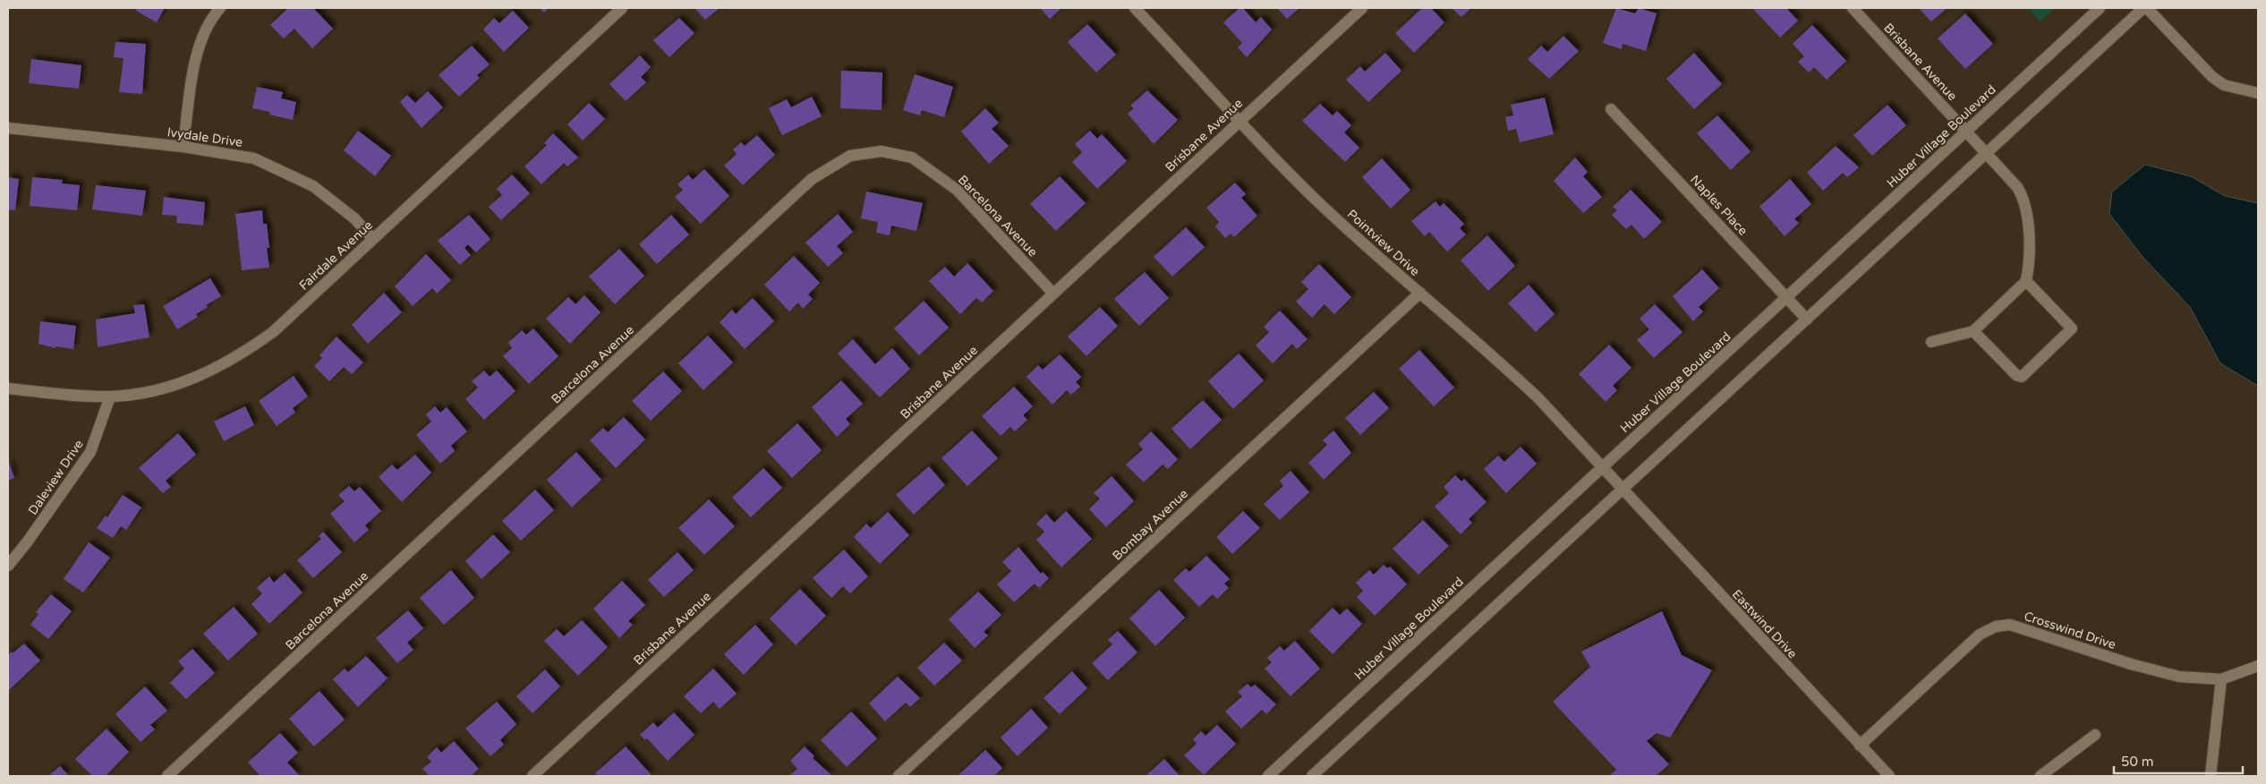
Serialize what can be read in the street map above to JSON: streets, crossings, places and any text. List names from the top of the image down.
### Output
{
  "streets": {
    "street": [
      "Brisbane Avenue",
      "Huber Village Boulevard",
      "Ivydale Drive",
      "Naples Place",
      "Barcelona Avenue",
      "Pointview Drive",
      "Fairdale Avenue",
      "Daleview Drive",
      "Bombay Avenue",
      "Eastwind Drive",
      "Crosswind Drive"
    ]
  },
  "crossings": [
    ["Brisbane Avenue", "Huber Village Boulevard"],
    ["Brisbane Avenue", "Barcelona Avenue"],
    ["Brisbane Avenue", "Pointview Drive"],
    ["Huber Village Boulevard", "Naples Place"],
    ["Huber Village Boulevard", "Pointview Drive"],
    ["Ivydale Drive", "Fairdale Avenue"],
    ["Pointview Drive", "Bombay Avenue"],
    ["Pointview Drive", "Eastwind Drive"],
    ["Fairdale Avenue", "Daleview Drive"],
    ["Eastwind Drive", "Crosswind Drive"]
  ],
  "scale_bar": "50 m"
}
